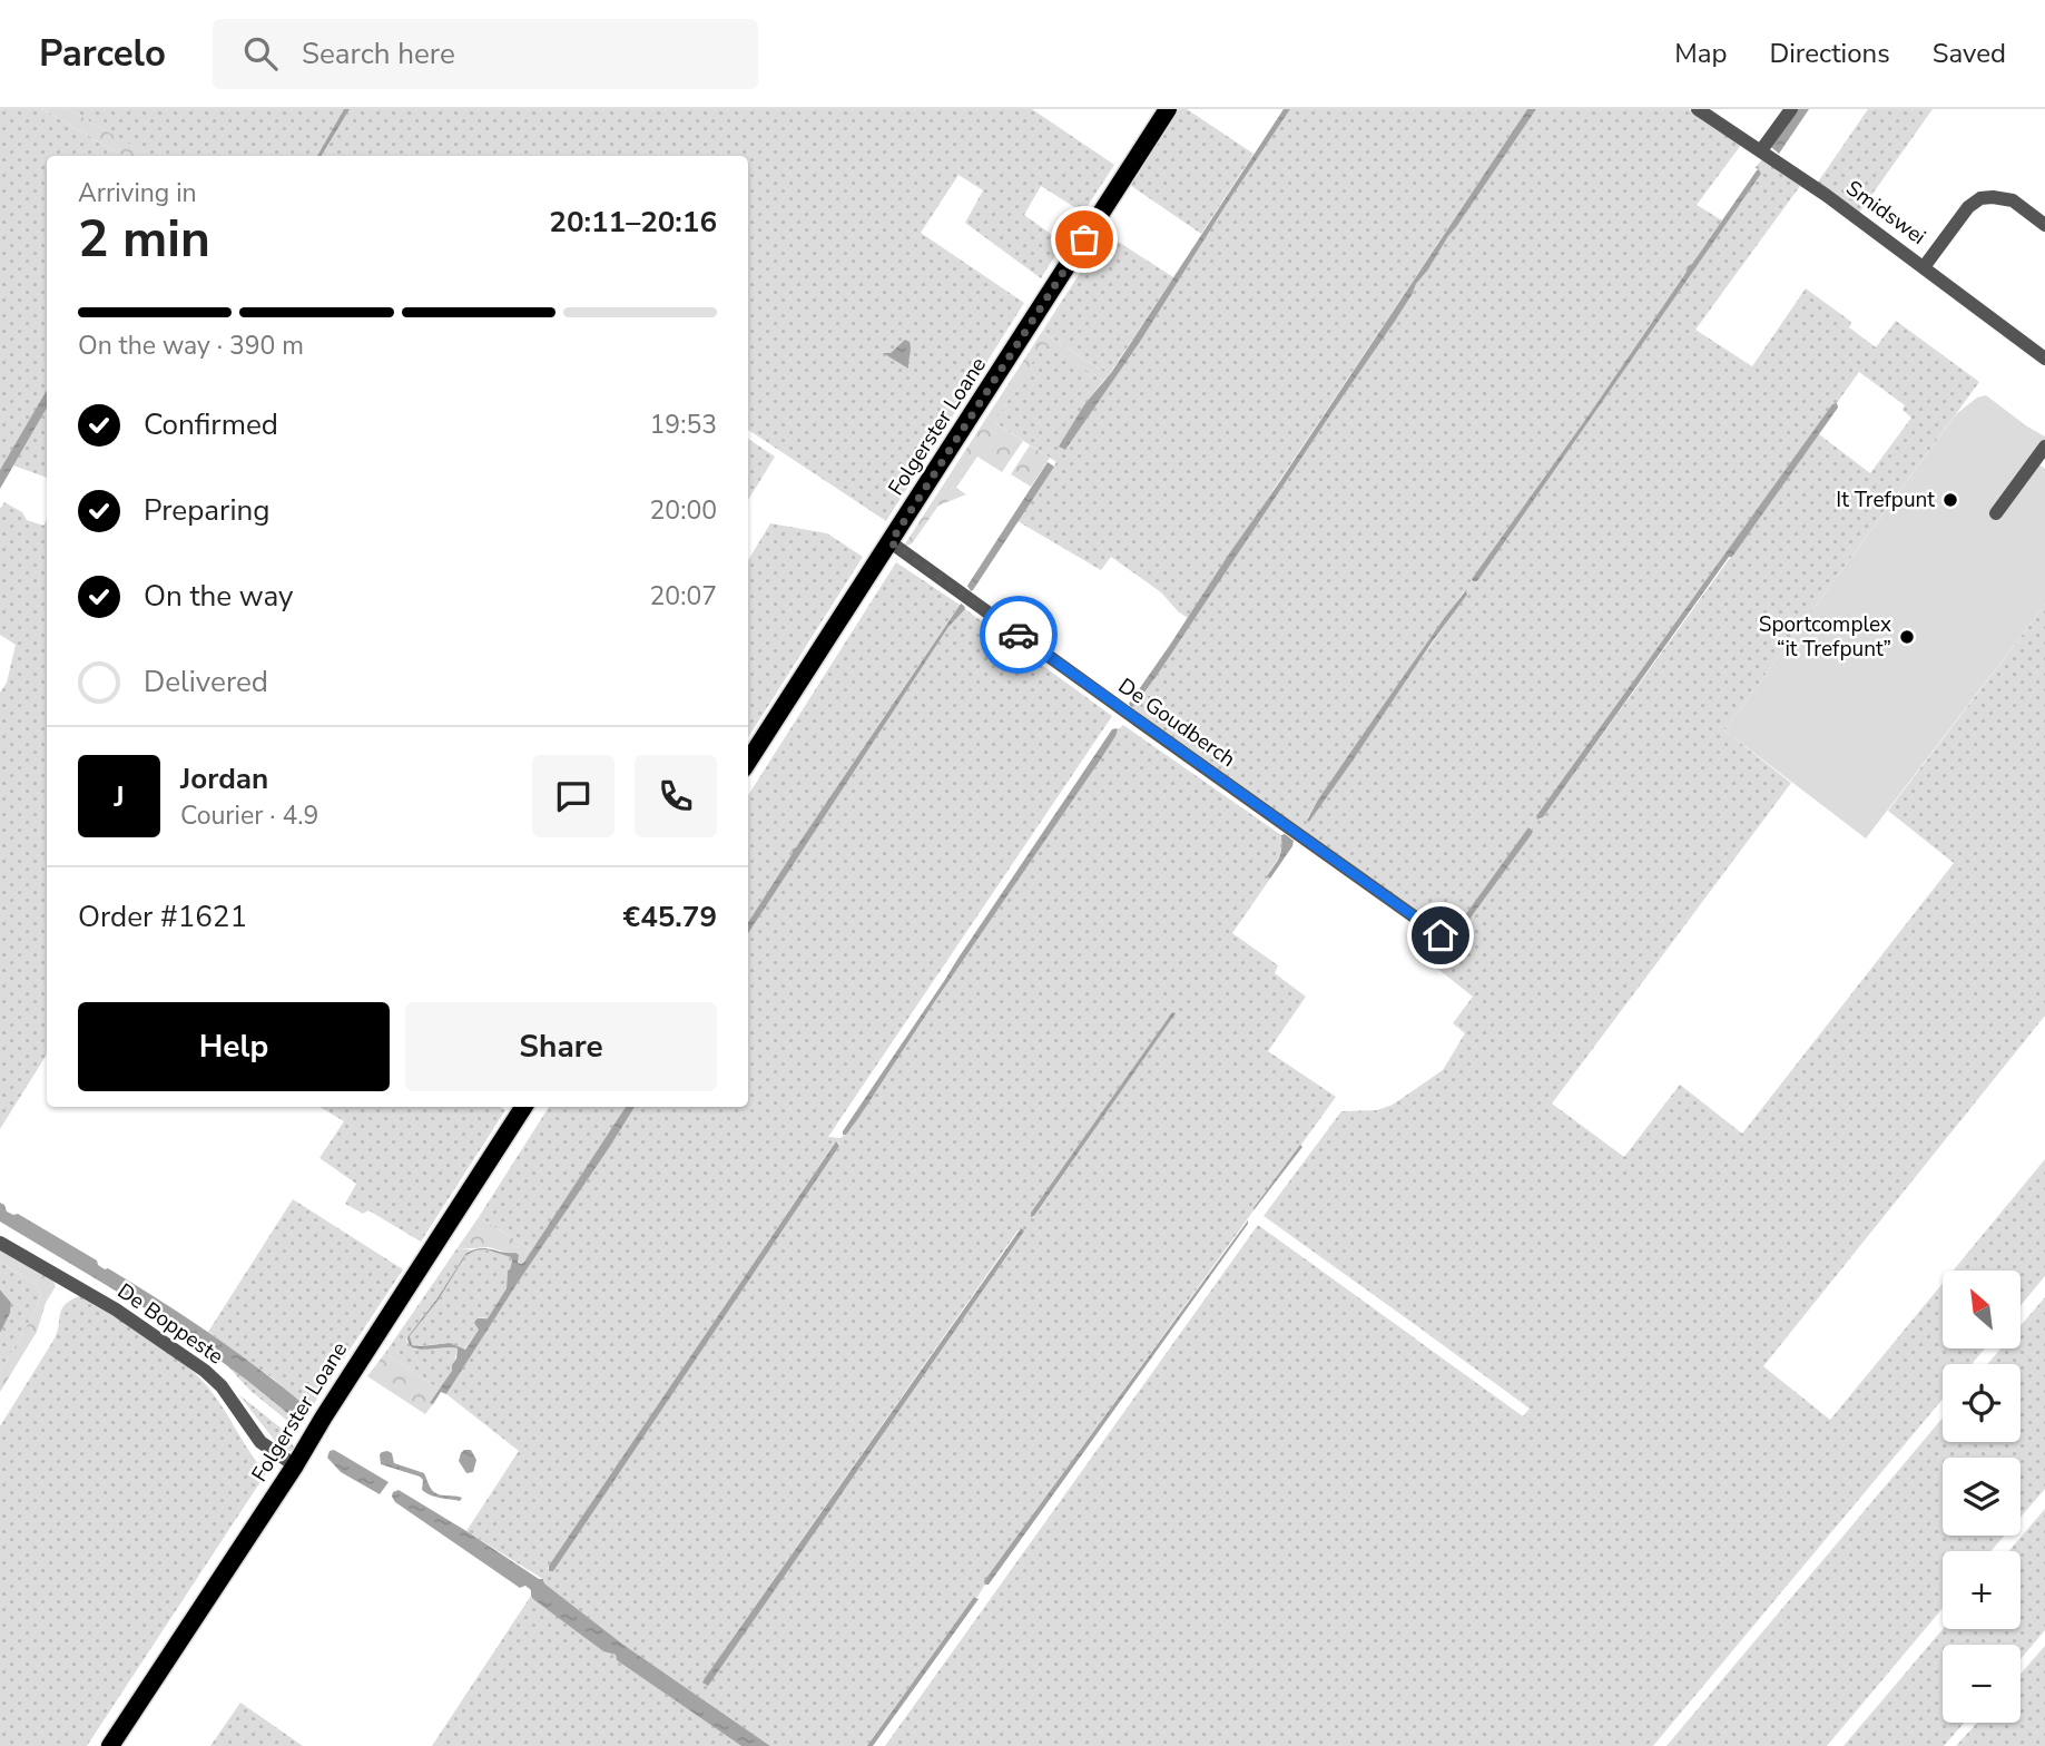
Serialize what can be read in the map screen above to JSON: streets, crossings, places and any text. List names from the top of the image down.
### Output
{
  "streets": {
    "main road": ["Folgerster Loane"],
    "street": ["Smidswei", "De Goudberch", "De Boppeste"]
  },
  "crossings": [
    ["Folgerster Loane", "De Goudberch"],
    ["Folgerster Loane", "De Boppeste"]
  ],
  "places": ["It Trefpunt", "Sportcomplex “it Trefpunt”"],
  "north": "top left",
  "page": {
    "header": "Parcelo",
    "search": "Search here",
    "nav": ["Map", "Directions", "Saved"],
    "heading": ["2 min", "Arriving in", "20:11–20:16"],
    "panel": [
      "Jordan",
      "Courier · 4.9",
      "Order #1621",
      "€45.79"
    ],
    "bar": "On the way · 390 m",
    "list": [
      ["Confirmed", "19:53"],
      ["Preparing", "20:00"],
      ["On the way", "20:07"],
      "Delivered"
    ],
    "round": "J",
    "buttons": ["Help", "Share"],
    "map_buttons": ["+", "−"]
  }
}
